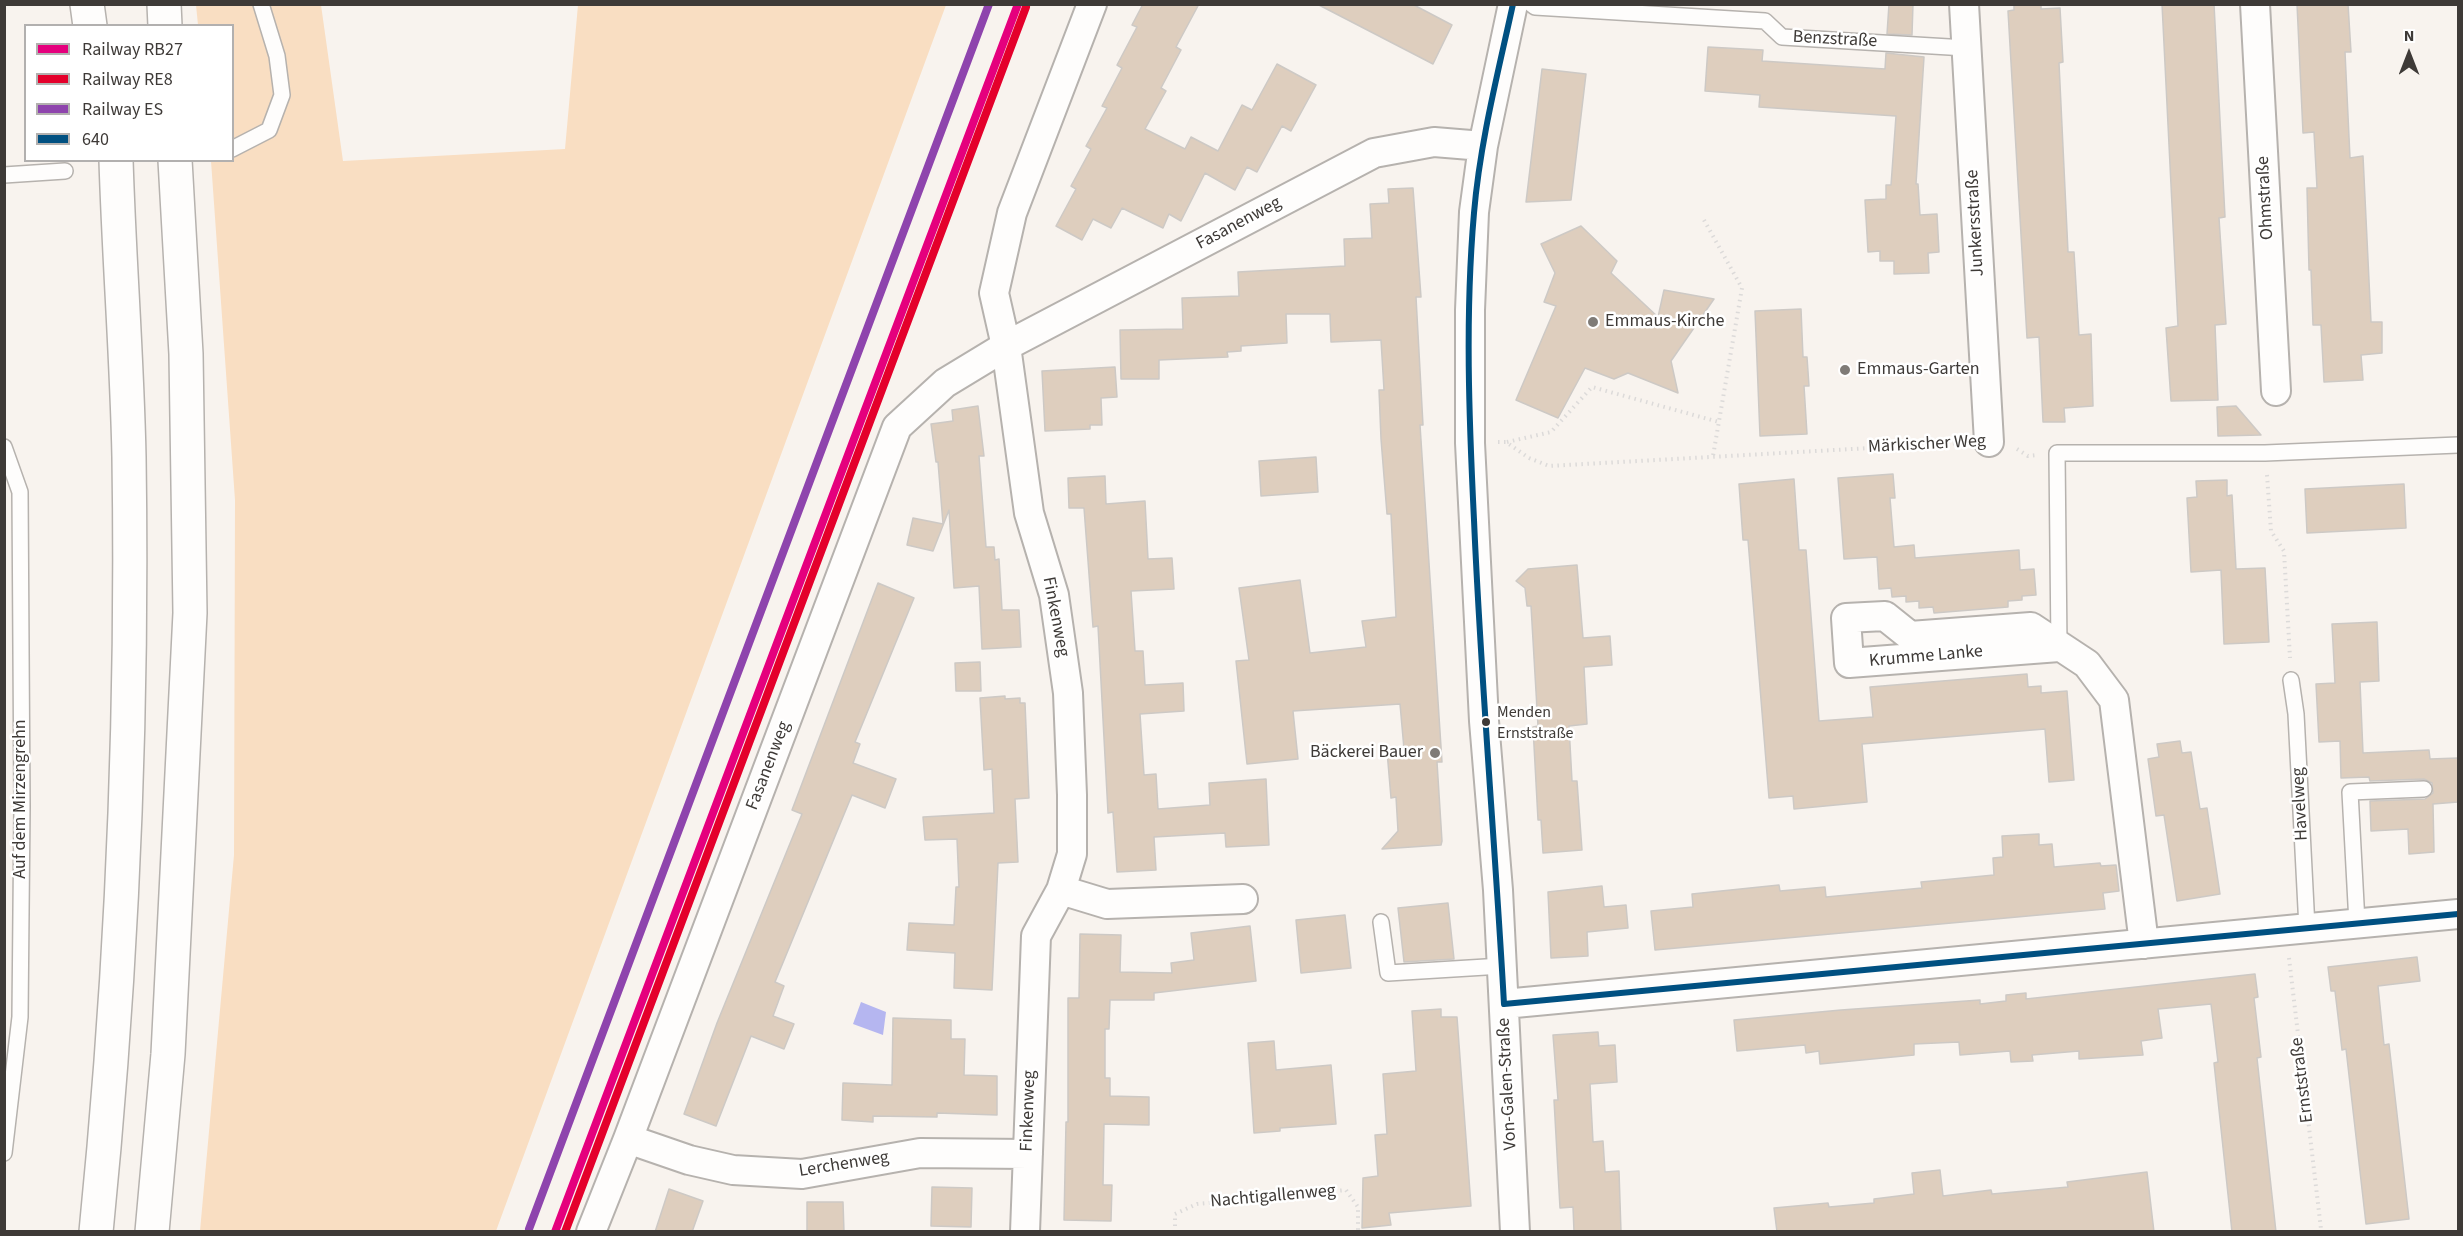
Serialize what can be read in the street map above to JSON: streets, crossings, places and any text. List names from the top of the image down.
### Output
{
  "streets": {
    "street": [
      "Ohmstraße",
      "Junkersstraße",
      "Fasanenweg",
      "Finkenweg",
      "Krumme Lanke",
      "Von-Galen-Straße",
      "Lerchenweg"
    ],
    "lane": ["Benzstraße", "Auf dem Mirzengrehn", "Havelweg"],
    "path": ["Märkischer Weg", "Ernststraße", "Nachtigallenweg"]
  },
  "crossings": [
    ["Benzstraße", "Junkersstraße"],
    ["Junkersstraße", "Märkischer Weg"],
    ["Fasanenweg", "Finkenweg"],
    ["Fasanenweg", "Von-Galen-Straße"],
    ["Fasanenweg", "Lerchenweg"],
    ["Finkenweg", "Lerchenweg"],
    ["Havelweg", "Ernststraße"]
  ],
  "places": [
    "Emmaus-Kirche",
    "Emmaus-Garten",
    "Menden Ernststraße",
    "Bäckerei Bauer"
  ],
  "lines": [
    "rail line RB27",
    "rail line ES",
    "transit line 640",
    "rail line RE8"
  ],
  "legend": [
    "Railway RB27",
    "Railway RE8",
    "Railway ES",
    "640"
  ],
  "north": "top"
}
